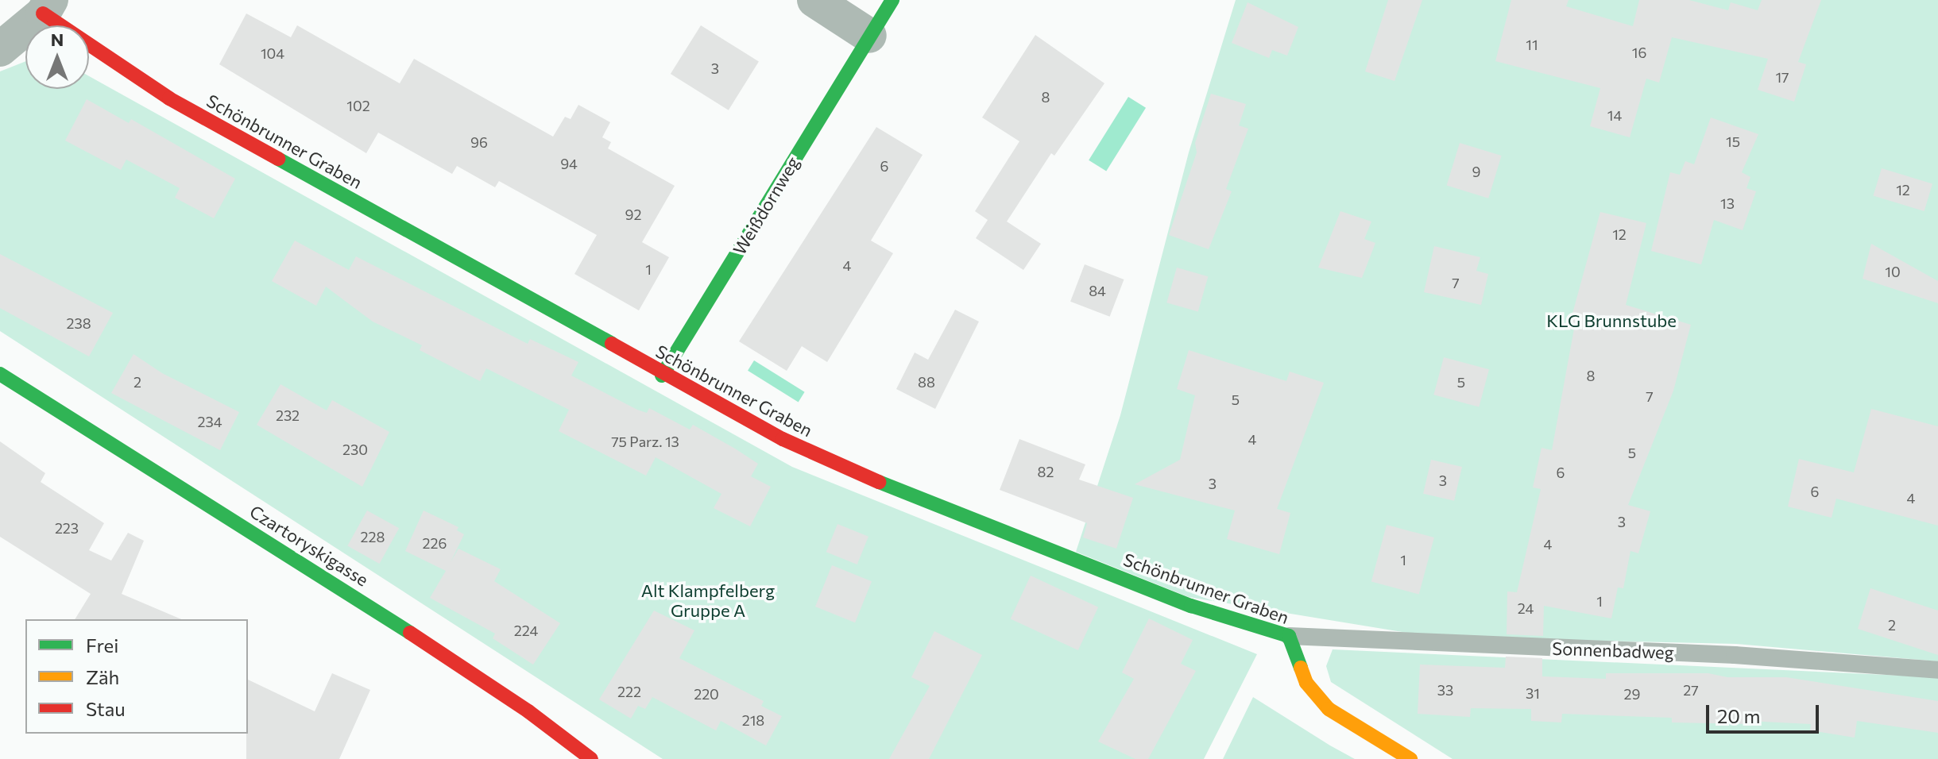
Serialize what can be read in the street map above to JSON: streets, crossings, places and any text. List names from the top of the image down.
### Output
{
  "streets": {
    "street": ["Schönbrunner Graben", "Weißdornweg", "Czartoryskigasse"],
    "lane": ["Sonnenbadweg"]
  },
  "crossings": [
    ["Schönbrunner Graben", "Weißdornweg"],
    ["Schönbrunner Graben", "Sonnenbadweg"]
  ],
  "parks": ["KLG Brunnstube", "Alt Klampfelberg Gruppe A"],
  "house_numbers": [
    "11",
    "16",
    "104",
    "3",
    "17",
    "8",
    "102",
    "14",
    "15",
    "96",
    "94",
    "6",
    "9",
    "12",
    "13",
    "92",
    "12",
    "4",
    "1",
    "10",
    "7",
    "84",
    "238",
    "8",
    "2",
    "88",
    "5",
    "7",
    "5",
    "232",
    "234",
    "4",
    "75 Parz. 13",
    "230",
    "5",
    "82",
    "6",
    "3",
    "3",
    "6",
    "4",
    "3",
    "223",
    "228",
    "226",
    "4",
    "1",
    "1",
    "24",
    "2",
    "224",
    "33",
    "27",
    "222",
    "31",
    "220",
    "29",
    "218"
  ],
  "legend": ["Frei", "Zäh", "Stau"],
  "scale_bar": "20 m",
  "north": "top"
}
